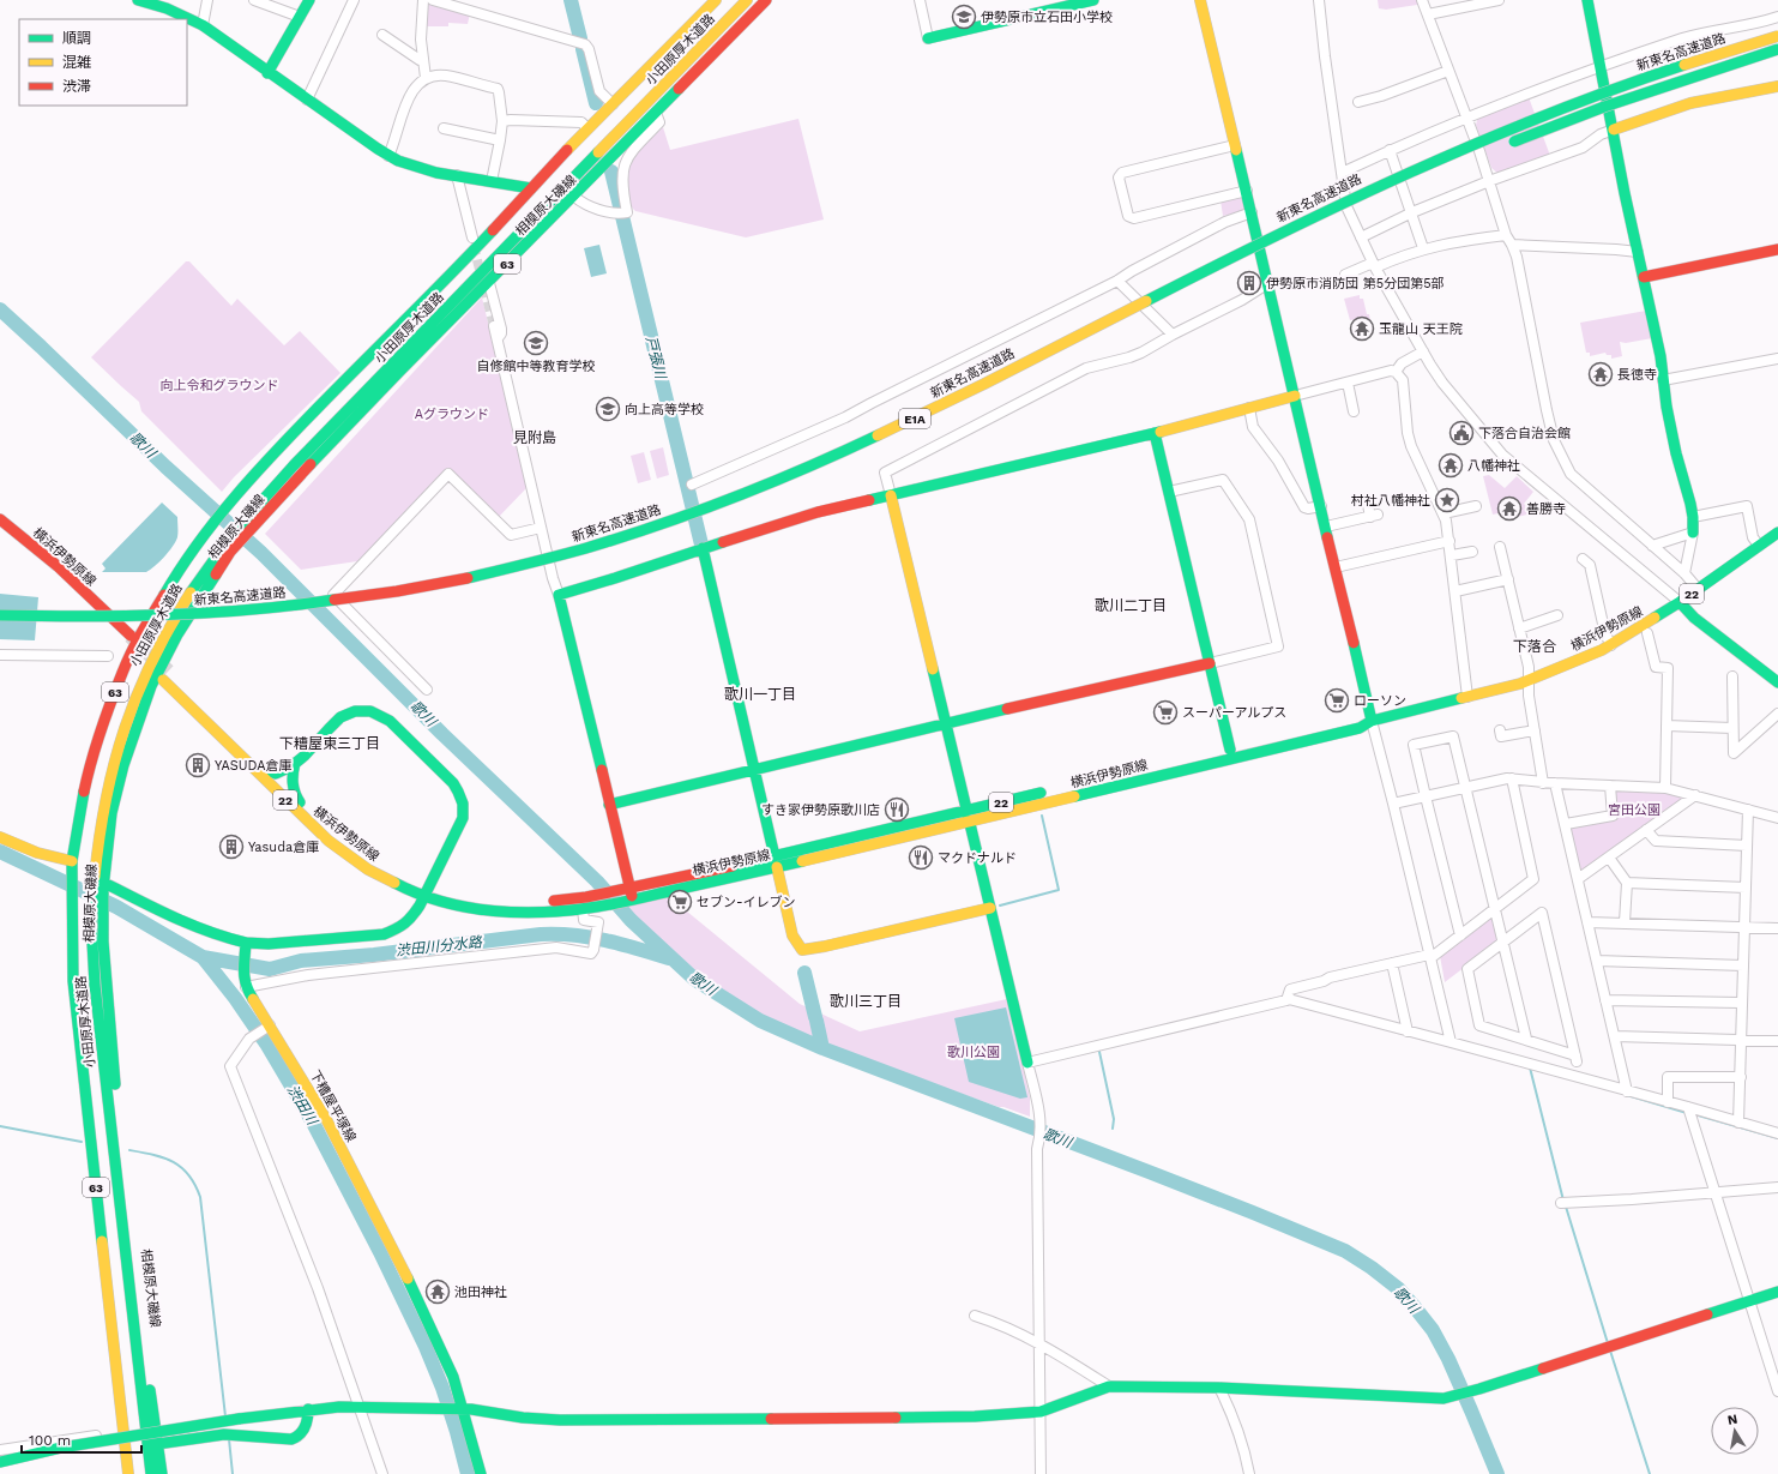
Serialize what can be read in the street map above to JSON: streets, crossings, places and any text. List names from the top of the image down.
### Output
{
  "streets": {
    "main road": [
      "小田原厚木道路",
      "新東名高速道路",
      "相模原大磯線",
      "63",
      "E1A",
      "横浜伊勢原線",
      "22",
      "下糟屋平塚線"
    ]
  },
  "crossings": [
    ["小田原厚木道路", "相模原大磯線"]
  ],
  "districts": [
    "見附島",
    "歌川二丁目",
    "下落合",
    "歌川一丁目",
    "下糟屋東三丁目",
    "歌川三丁目"
  ],
  "water": [
    "戸張川",
    "歌川",
    "渋田川分水路",
    "渋田川"
  ],
  "parks": [
    "向上令和グラウンド",
    "Aグラウンド",
    "宮田公園",
    "歌川公園"
  ],
  "places": {
    "school or university": ["伊勢原市立石田小学校", "自修館中等教育学校", "向上高等学校"],
    "building": ["伊勢原市消防団 第5分団第5部", "YASUDA倉庫", "Yasuda倉庫"],
    "temple": [
      "玉龍山 天王院",
      "長徳寺",
      "八幡神社",
      "善勝寺",
      "池田神社"
    ],
    "public building": ["下落合自治会館"],
    "place": ["村社八幡神社"],
    "supermarket": ["ローソン", "スーパーアルプス", "セブン-イレブン"],
    "restaurant": ["すき家伊勢原歌川店", "マクドナルド"]
  },
  "legend": ["順調", "混雑", "渋滞"],
  "scale_bar": "100 m",
  "north": "top"
}
